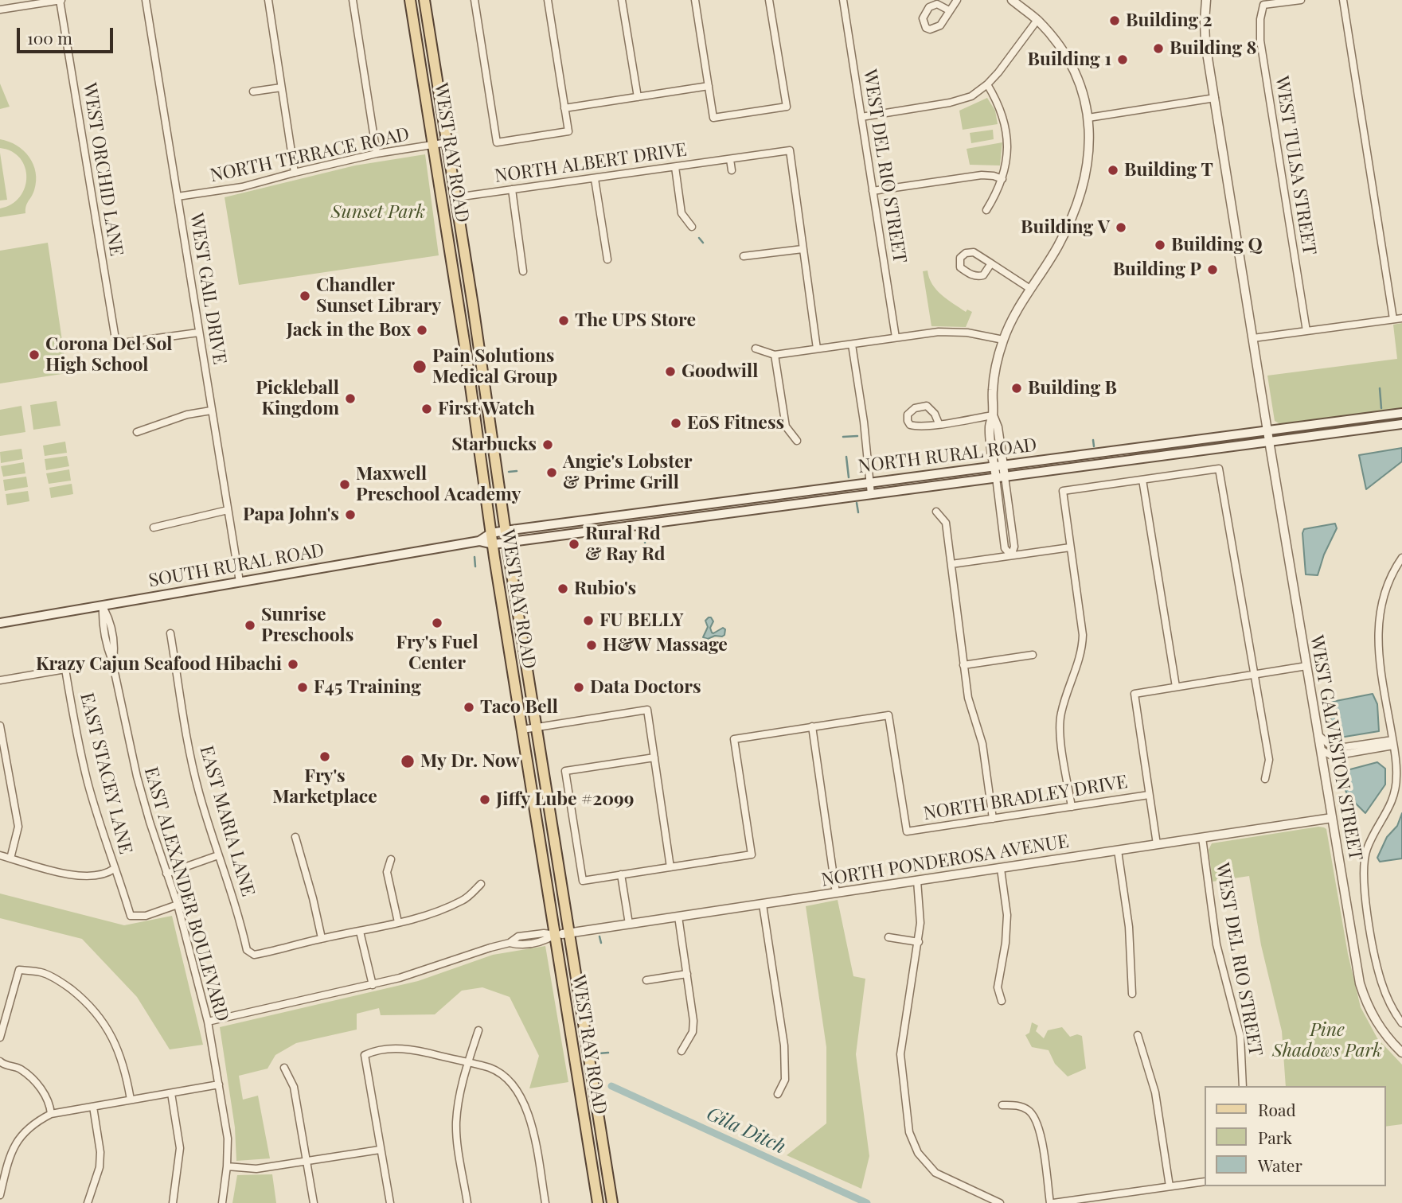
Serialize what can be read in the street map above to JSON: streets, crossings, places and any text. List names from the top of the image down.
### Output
{
  "streets": {
    "main road": ["WEST RAY ROAD", "NORTH RURAL ROAD", "SOUTH RURAL ROAD"],
    "street": [
      "NORTH TERRACE ROAD",
      "NORTH ALBERT DRIVE",
      "WEST TULSA STREET",
      "WEST DEL RIO STREET",
      "WEST ORCHID LANE",
      "WEST GAIL DRIVE",
      "WEST GALVESTON STREET",
      "EAST STACEY LANE",
      "NORTH BRADLEY DRIVE",
      "EAST MARIA LANE",
      "NORTH PONDEROSA AVENUE",
      "EAST ALEXANDER BOULEVARD"
    ]
  },
  "crossings": [
    ["WEST RAY ROAD", "NORTH TERRACE ROAD"],
    ["WEST RAY ROAD", "NORTH ALBERT DRIVE"],
    ["WEST RAY ROAD", "NORTH RURAL ROAD"],
    ["WEST RAY ROAD", "SOUTH RURAL ROAD"],
    ["WEST RAY ROAD", "NORTH PONDEROSA AVENUE"],
    ["NORTH TERRACE ROAD", "WEST GAIL DRIVE"],
    ["WEST DEL RIO STREET", "NORTH PONDEROSA AVENUE"],
    ["WEST ORCHID LANE", "WEST GAIL DRIVE"],
    ["WEST GAIL DRIVE", "SOUTH RURAL ROAD"],
    ["NORTH RURAL ROAD", "SOUTH RURAL ROAD"],
    ["NORTH RURAL ROAD", "WEST GALVESTON STREET"],
    ["SOUTH RURAL ROAD", "EAST ALEXANDER BOULEVARD"],
    ["WEST GALVESTON STREET", "NORTH PONDEROSA AVENUE"],
    ["EAST STACEY LANE", "EAST ALEXANDER BOULEVARD"]
  ],
  "water": ["Gila Ditch"],
  "parks": ["Sunset Park", "Pine Shadows Park"],
  "places": [
    "Building 2",
    "Building 8",
    "Building 1",
    "Building T",
    "Building V",
    "Building Q",
    "Building P",
    "Chandler Sunset Library",
    "The UPS Store",
    "Jack in the Box",
    "Corona Del Sol High School",
    "Pain Solutions Medical Group",
    "Goodwill",
    "Building B",
    "Pickleball Kingdom",
    "First Watch",
    "EōS Fitness",
    "Starbucks",
    "Angie's Lobster & Prime Grill",
    "Maxwell Preschool Academy",
    "Papa John's",
    "Rural Rd & Ray Rd",
    "Rubio's",
    "FU BELLY",
    "Fry's Fuel Center",
    "Sunrise Preschools",
    "H&W Massage",
    "Krazy Cajun Seafood Hibachi",
    "F45 Training",
    "Data Doctors",
    "Taco Bell",
    "Fry's Marketplace",
    "My Dr. Now",
    "Jiffy Lube #2099"
  ],
  "legend": ["Road", "Park", "Water"],
  "scale_bar": "100 m"
}
